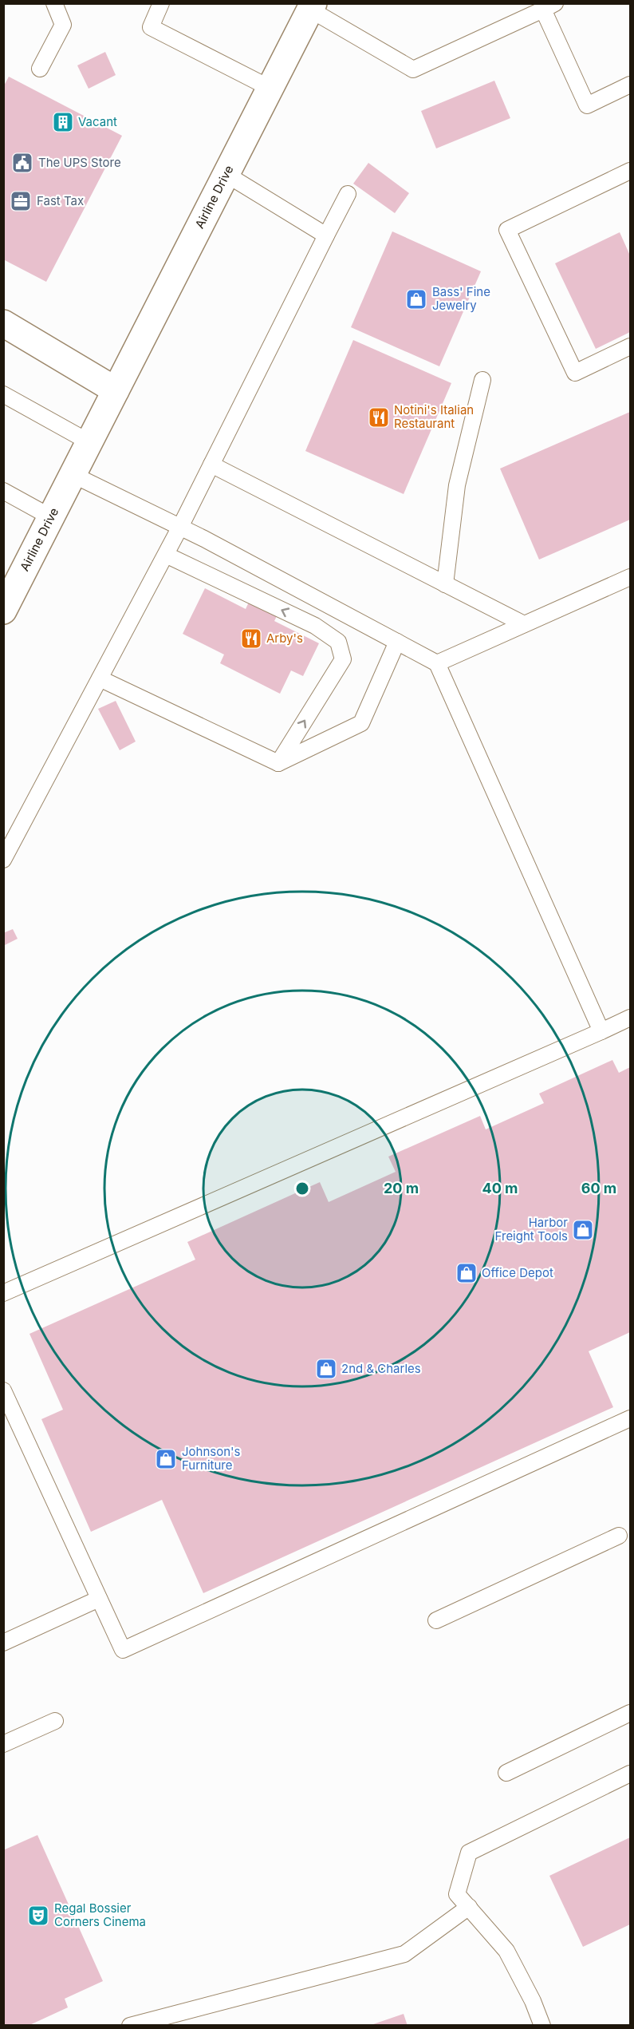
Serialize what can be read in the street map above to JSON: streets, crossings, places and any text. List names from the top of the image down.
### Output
{
  "streets": {
    "main road": ["Airline Drive"]
  },
  "places": {
    "building": ["Vacant"],
    "public building": ["The UPS Store"],
    "office": ["Fast Tax"],
    "shop": [
      "Bass' Fine Jewelry",
      "Harbor Freight Tools",
      "Office Depot",
      "2nd & Charles",
      "Johnson's Furniture"
    ],
    "restaurant": ["Notini's Italian Restaurant", "Arby's"],
    "theatre": ["Regal Bossier Corners Cinema"]
  },
  "rings": ["20 m", "40 m", "60 m"]
}
